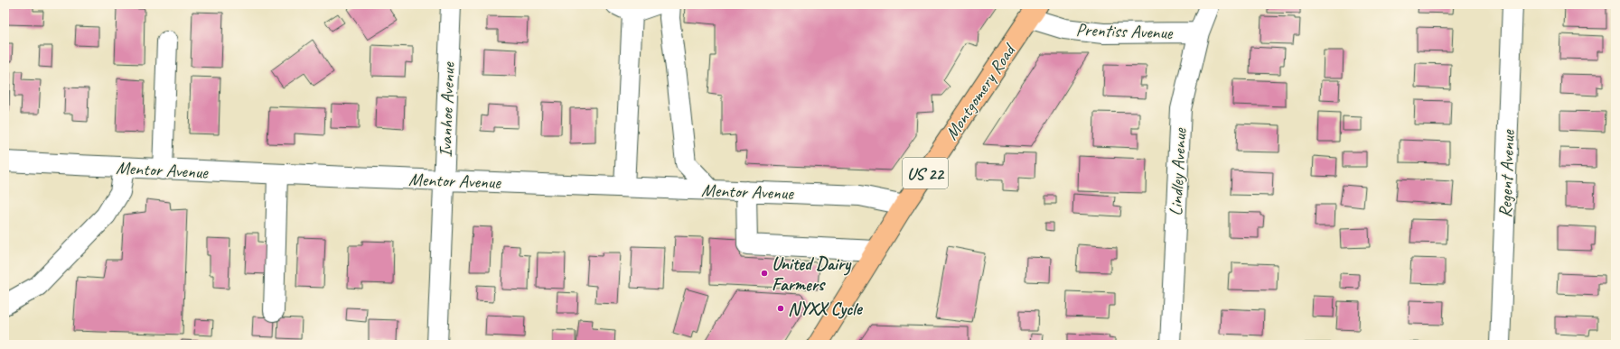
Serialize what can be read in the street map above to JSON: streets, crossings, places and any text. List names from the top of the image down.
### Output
{
  "streets": {
    "main road": ["Montgomery Road", "US 22"],
    "street": [
      "Prentiss Avenue",
      "Ivanhoe Avenue",
      "Mentor Avenue",
      "Lindley Avenue",
      "Regent Avenue"
    ]
  },
  "crossings": [
    ["Prentiss Avenue", "Montgomery Road"],
    ["Prentiss Avenue", "Lindley Avenue"],
    ["Montgomery Road", "Mentor Avenue"],
    ["Ivanhoe Avenue", "Mentor Avenue"]
  ],
  "places": ["United Dairy Farmers", "NYXX Cycle"]
}
